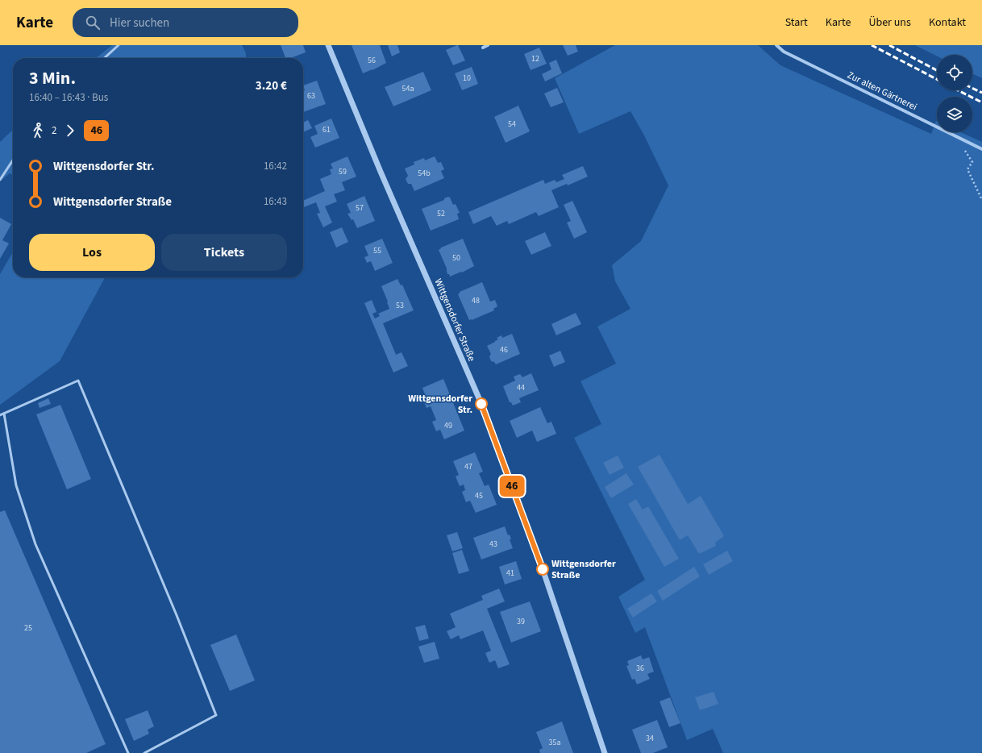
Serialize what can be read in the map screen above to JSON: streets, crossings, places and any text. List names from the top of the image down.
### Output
{
  "streets": {
    "street": ["Zur alten Gärtnerei", "Wittgensdorfer Straße"]
  },
  "places": ["Wittgensdorfer Str.", "Wittgensdorfer Straße"],
  "lines": ["bus line 46"],
  "house_numbers": [
    "12",
    "56",
    "10",
    "54a",
    "63",
    "54",
    "61",
    "59",
    "54b",
    "57",
    "52",
    "55",
    "50",
    "48",
    "53",
    "46",
    "44",
    "49",
    "47",
    "45",
    "43",
    "41",
    "39",
    "25",
    "36",
    "34",
    "35a"
  ],
  "page": {
    "header": "Karte",
    "search": "Hier suchen",
    "nav": [
      "Start",
      "Karte",
      "Über uns",
      "Kontakt"
    ],
    "on_map": "46",
    "heading": ["3 Min.", "16:40 – 16:43 · Bus", "3.20 €"],
    "legs": ["2", "46"],
    "list": [
      {
        "name": "Wittgensdorfer Str.",
        "value": "16:42"
      },
      {
        "name": "Wittgensdorfer Straße",
        "value": "16:43"
      }
    ],
    "buttons": ["Los", "Tickets"]
  }
}
